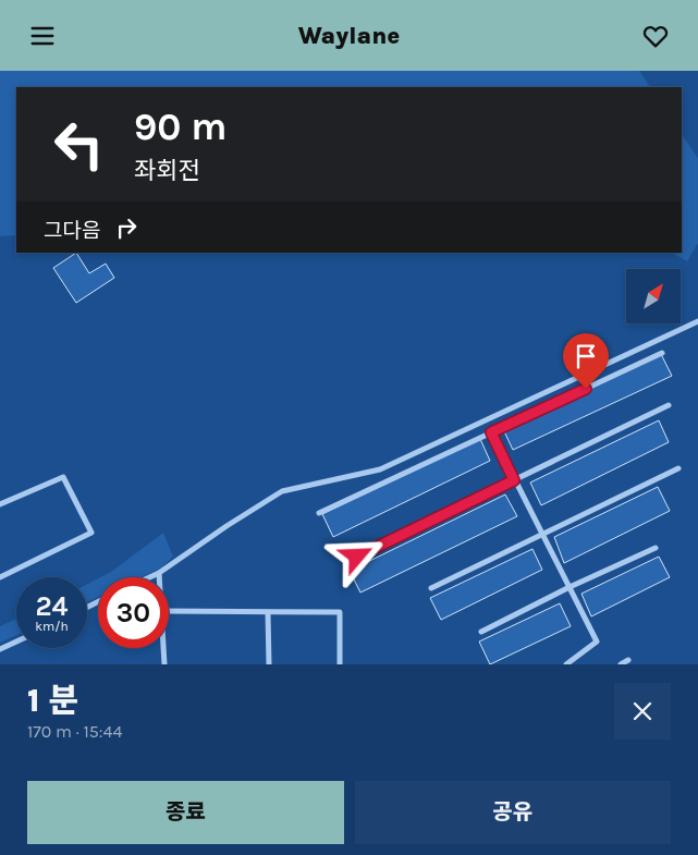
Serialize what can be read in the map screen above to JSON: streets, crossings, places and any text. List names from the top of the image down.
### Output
{
  "north": "top right",
  "page": {
    "header": "Waylane",
    "turn": ["90 m", "좌회전"],
    "then": "그다음",
    "speed": "24 km/h",
    "limit": "30",
    "heading": ["1 분", "170 m · 15:44"],
    "buttons": ["종료", "공유"]
  }
}
